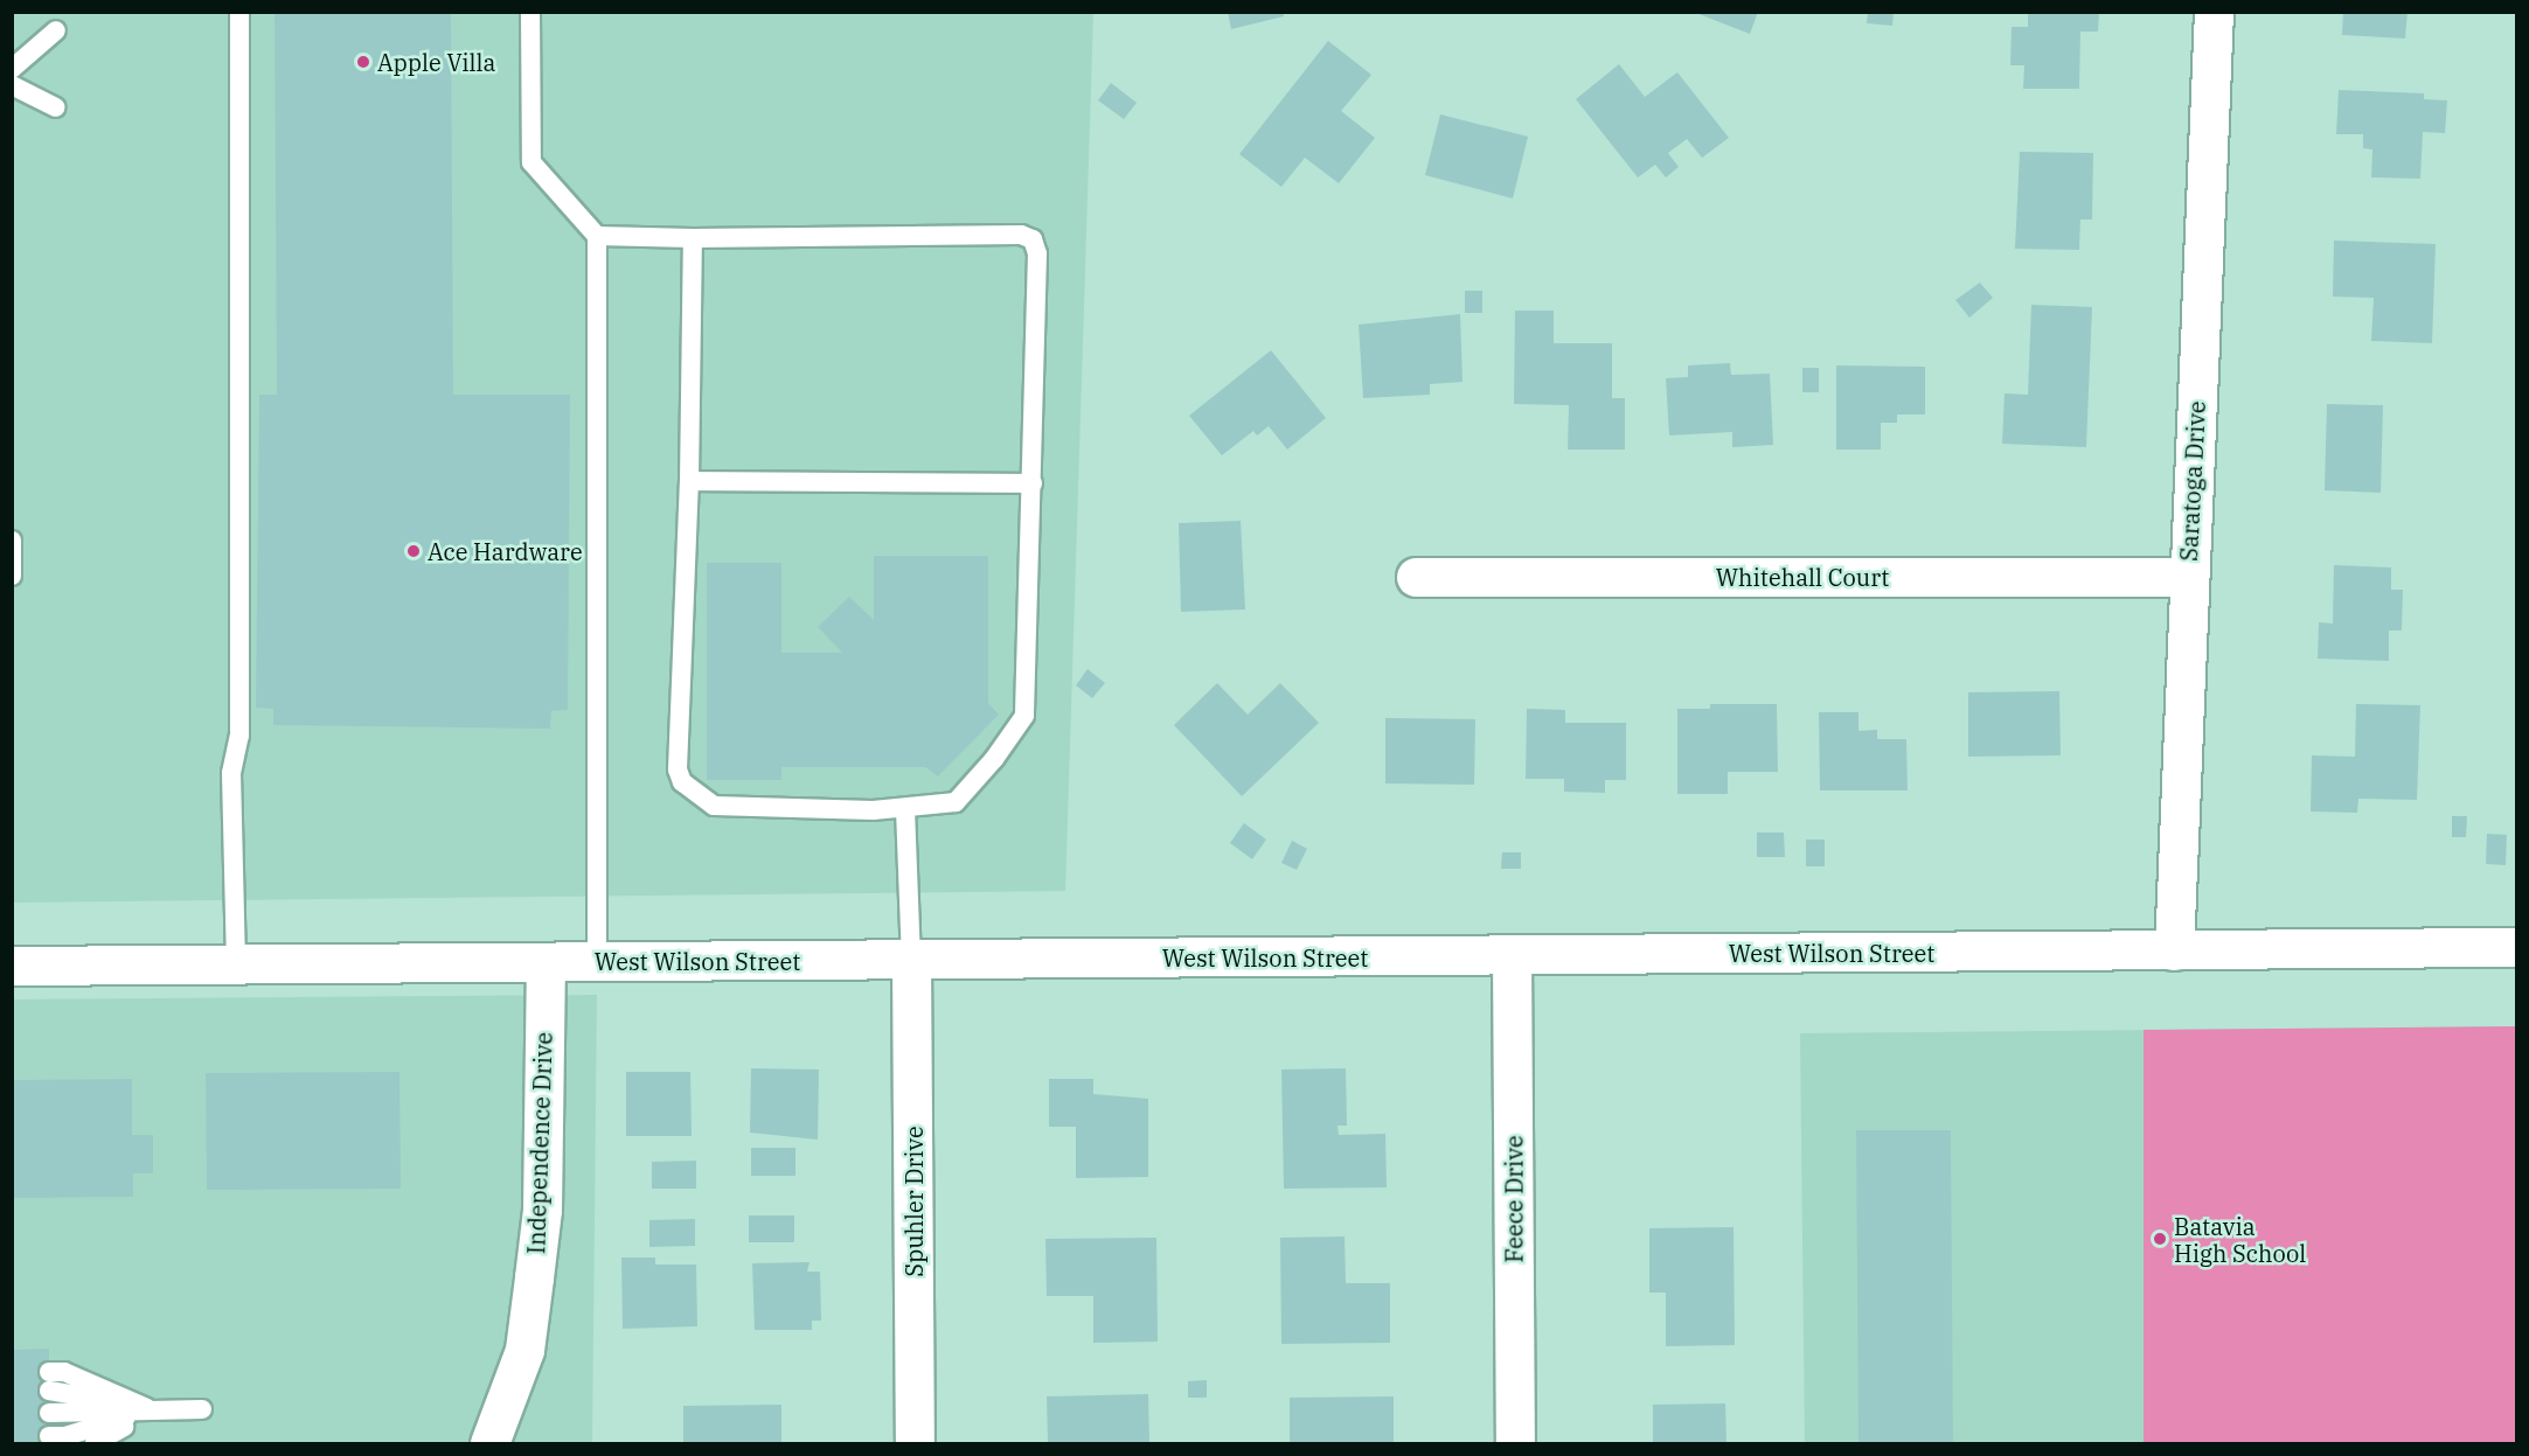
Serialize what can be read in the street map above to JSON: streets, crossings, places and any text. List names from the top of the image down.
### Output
{
  "streets": {
    "street": [
      "Saratoga Drive",
      "Whitehall Court",
      "West Wilson Street",
      "Independence Drive",
      "Feece Drive",
      "Spuhler Drive"
    ]
  },
  "crossings": [
    ["Saratoga Drive", "Whitehall Court"],
    ["Saratoga Drive", "West Wilson Street"],
    ["West Wilson Street", "Independence Drive"],
    ["West Wilson Street", "Feece Drive"],
    ["West Wilson Street", "Spuhler Drive"]
  ],
  "places": ["Apple Villa", "Ace Hardware", "Batavia High School"]
}
